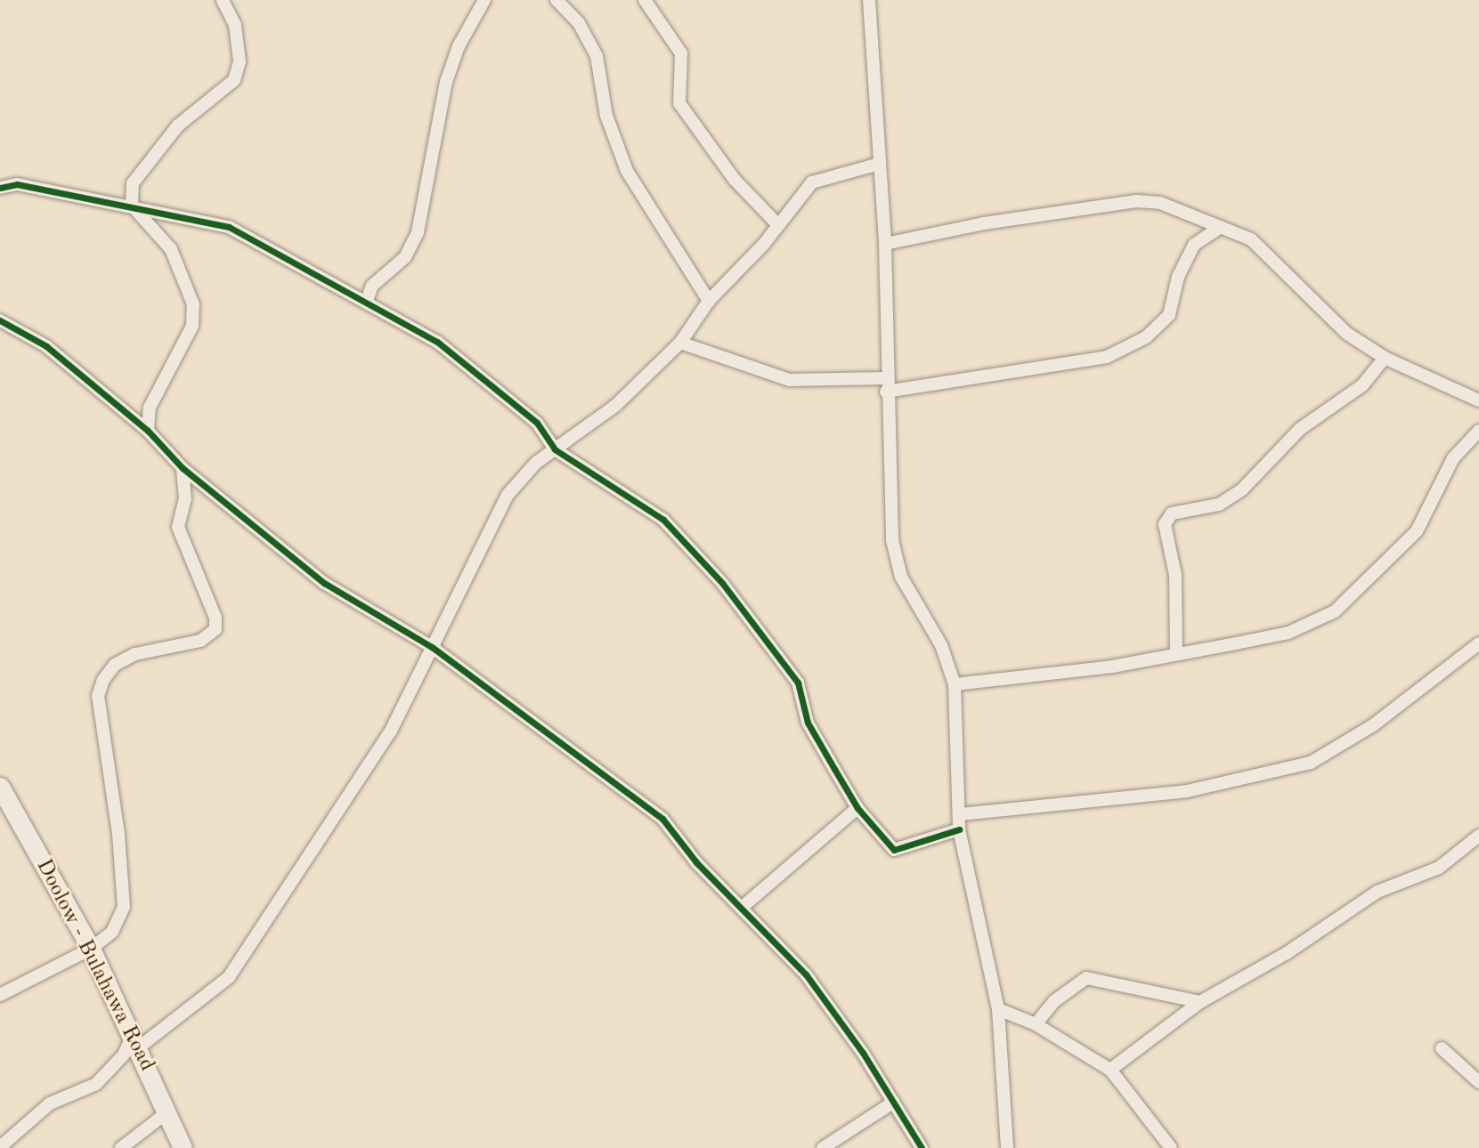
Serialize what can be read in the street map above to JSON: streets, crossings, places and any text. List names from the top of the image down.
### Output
{
  "streets": {
    "main road": ["Doolow - Bulahawa Road"]
  }
}
